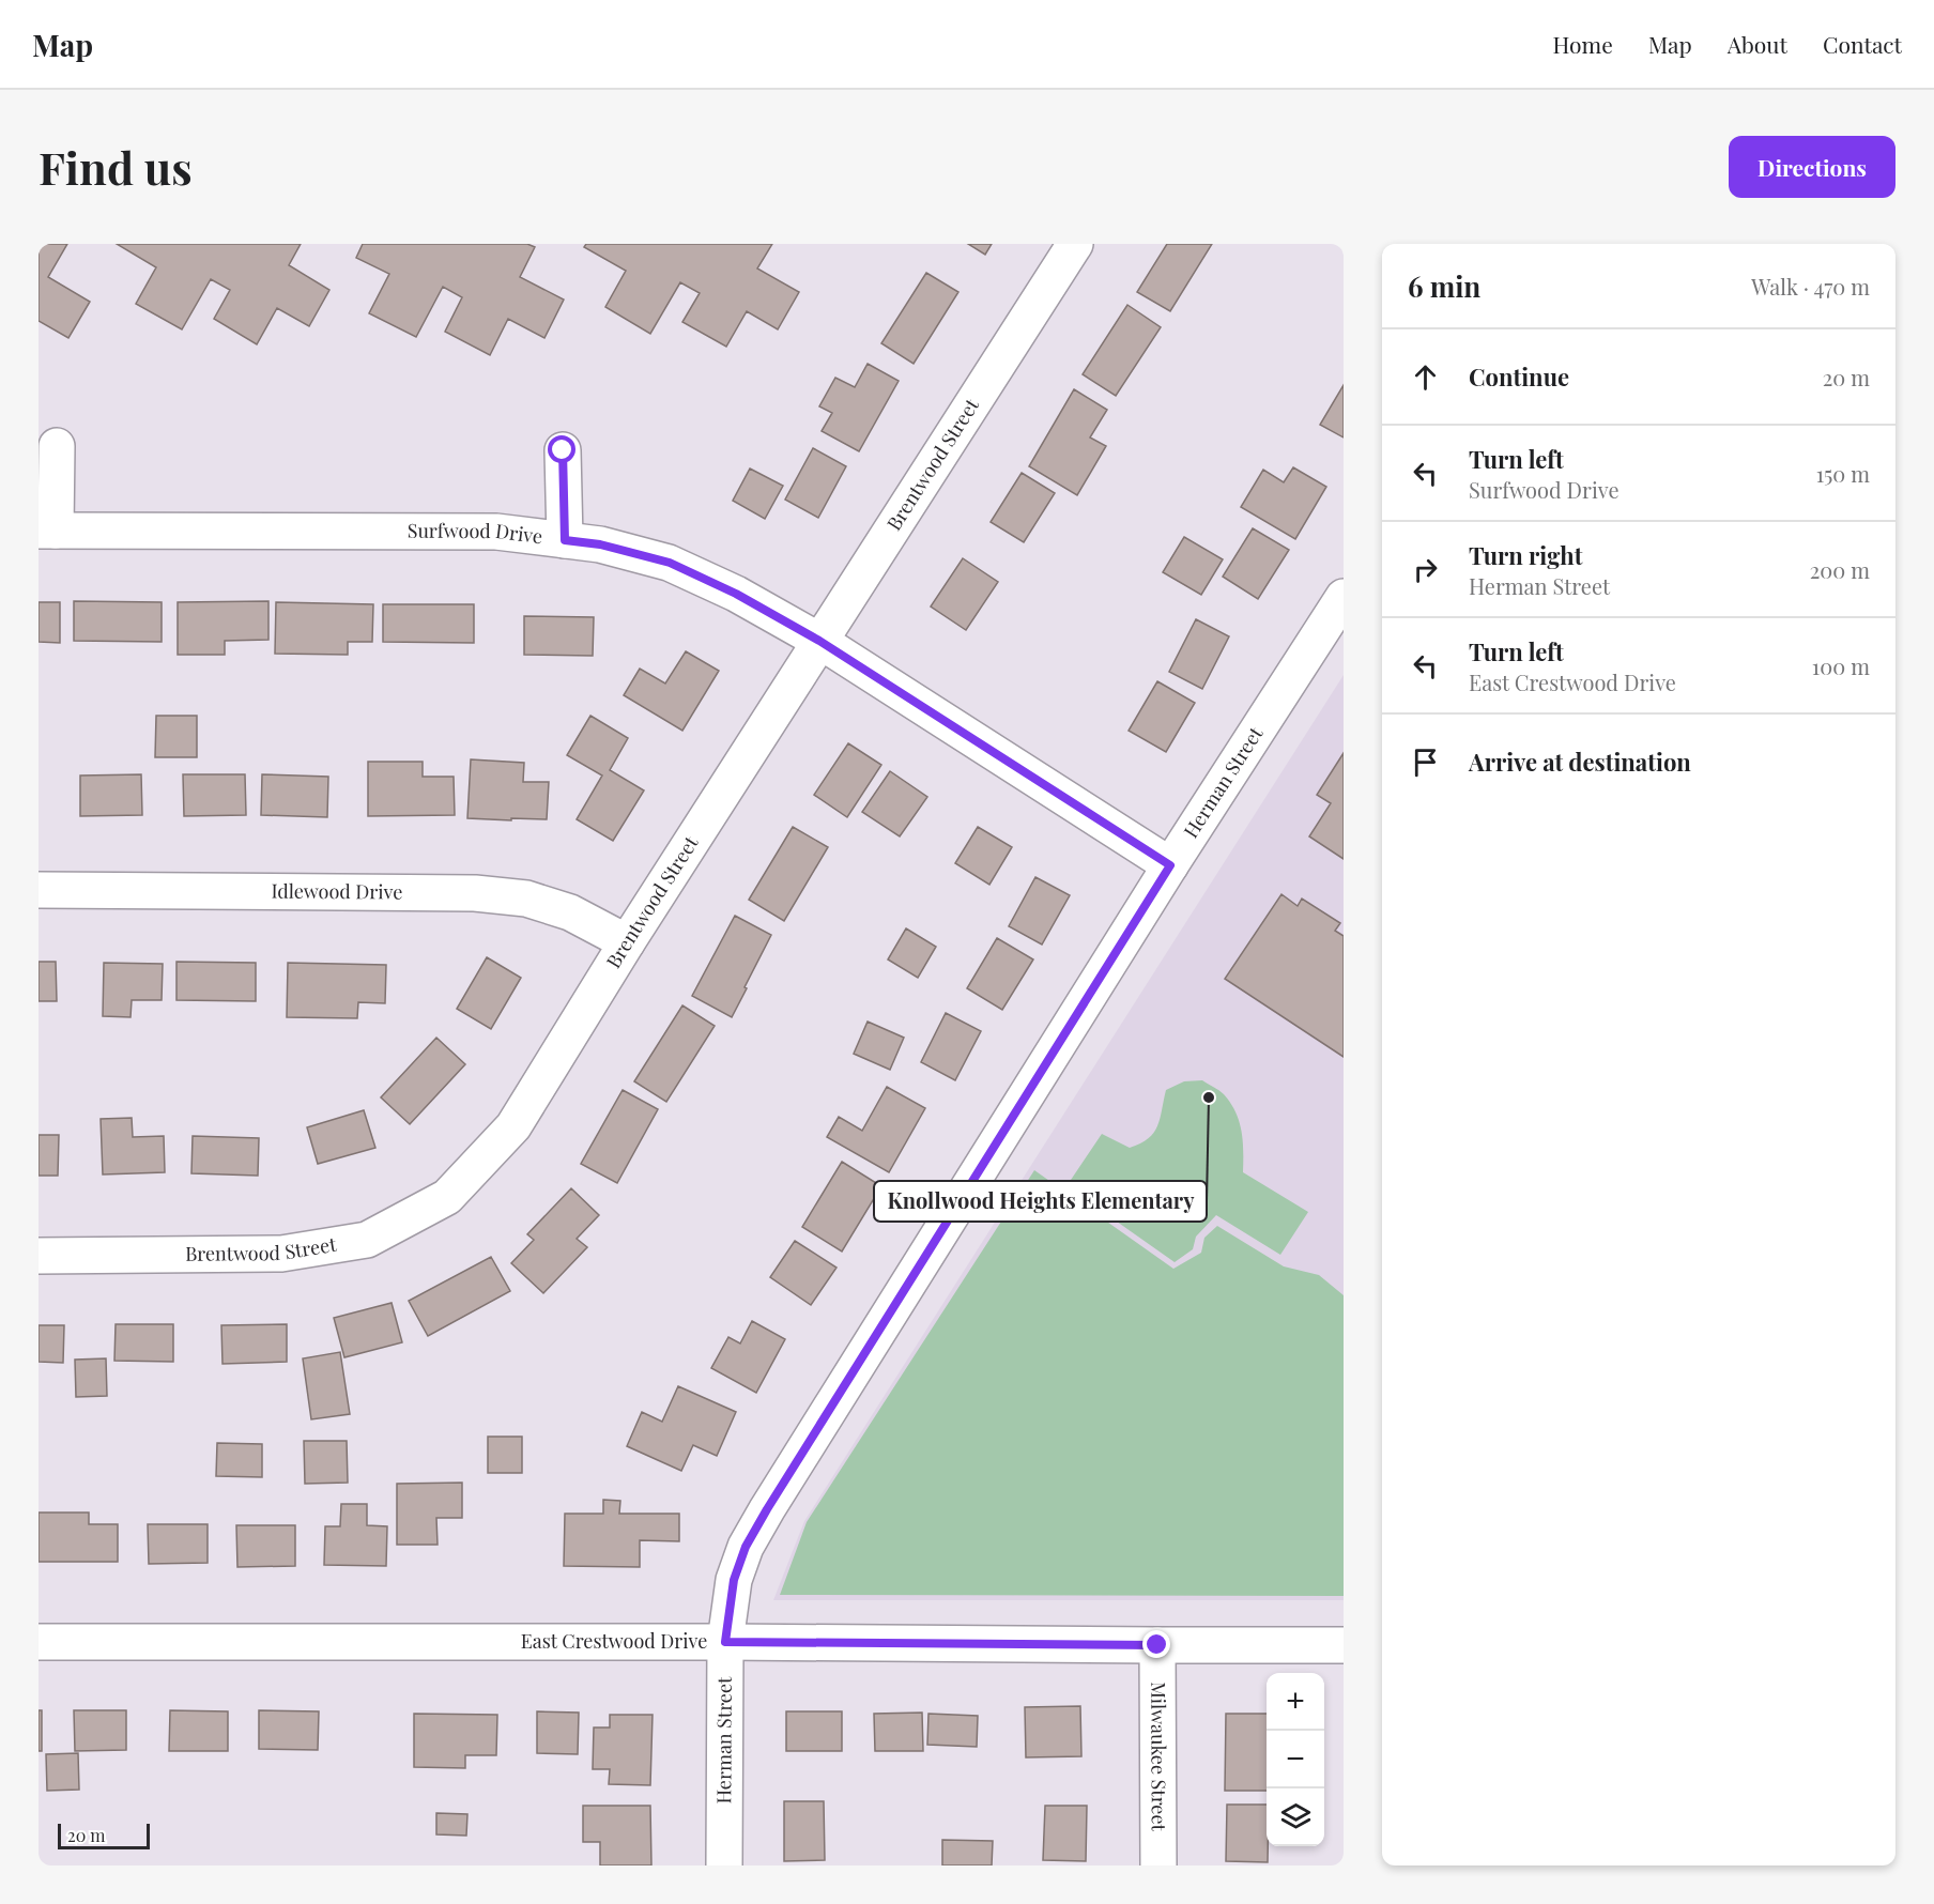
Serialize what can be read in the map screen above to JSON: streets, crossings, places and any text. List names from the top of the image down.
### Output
{
  "streets": {
    "street": [
      "Brentwood Street",
      "Surfwood Drive",
      "Herman Street",
      "Idlewood Drive",
      "East Crestwood Drive",
      "Milwaukee Street"
    ]
  },
  "crossings": [
    ["Brentwood Street", "Surfwood Drive"],
    ["Brentwood Street", "Idlewood Drive"],
    ["Surfwood Drive", "Herman Street"],
    ["Herman Street", "East Crestwood Drive"],
    ["East Crestwood Drive", "Milwaukee Street"]
  ],
  "places": ["Knollwood Heights Elementary"],
  "scale_bar": "20 m",
  "page": {
    "header": "Map",
    "nav": [
      "Home",
      "Map",
      "About",
      "Contact"
    ],
    "buttons": "Directions",
    "title": "Find us",
    "heading": ["6 min", "Walk · 470 m"],
    "list": [
      ["Continue", "20 m"],
      ["Turn left", "Surfwood Drive", "150 m"],
      ["Turn right", "Herman Street", "200 m"],
      ["Turn left", "East Crestwood Drive", "100 m"],
      "Arrive at destination"
    ],
    "map_buttons": ["+", "−"],
    "scale": "20 m"
  }
}
